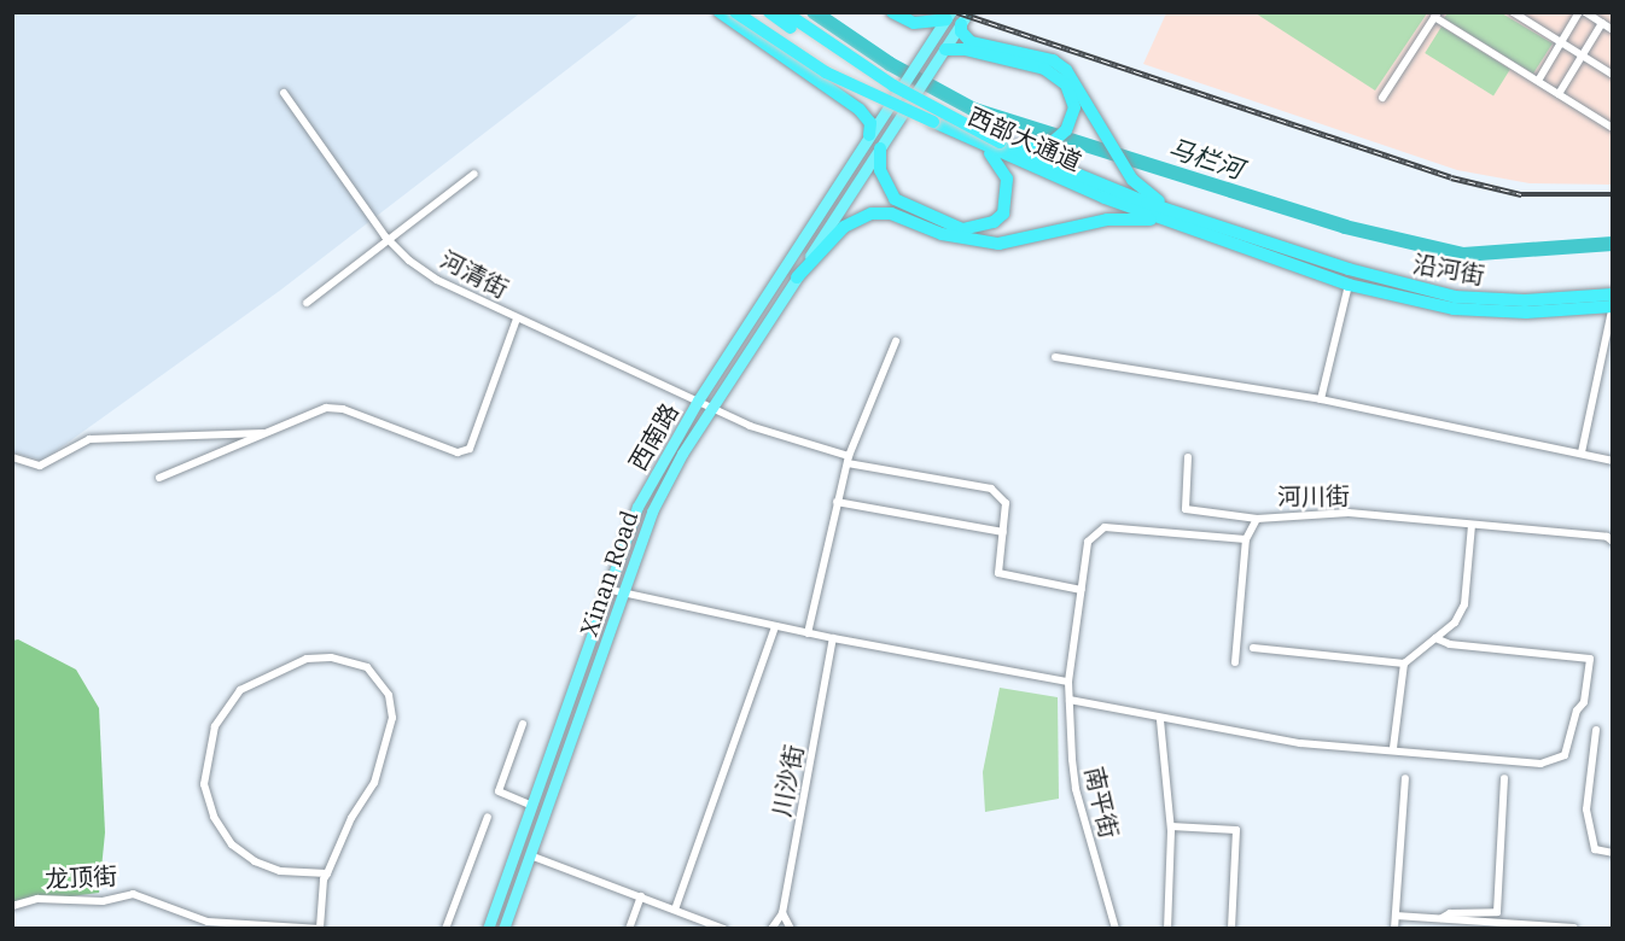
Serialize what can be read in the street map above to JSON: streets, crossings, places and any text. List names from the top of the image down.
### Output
{
  "streets": {
    "highway": ["西部大通道", "沿河街"],
    "main road": ["西南路", "Xinan Road"],
    "street": [
      "河清街",
      "河川街",
      "川沙街",
      "南平街",
      "龙顶街"
    ]
  },
  "crossings": [
    ["西部大通道", "沿河街"],
    ["河清街", "西南路"],
    ["河清街", "Xinan Road"]
  ],
  "water": ["马栏河"]
}
